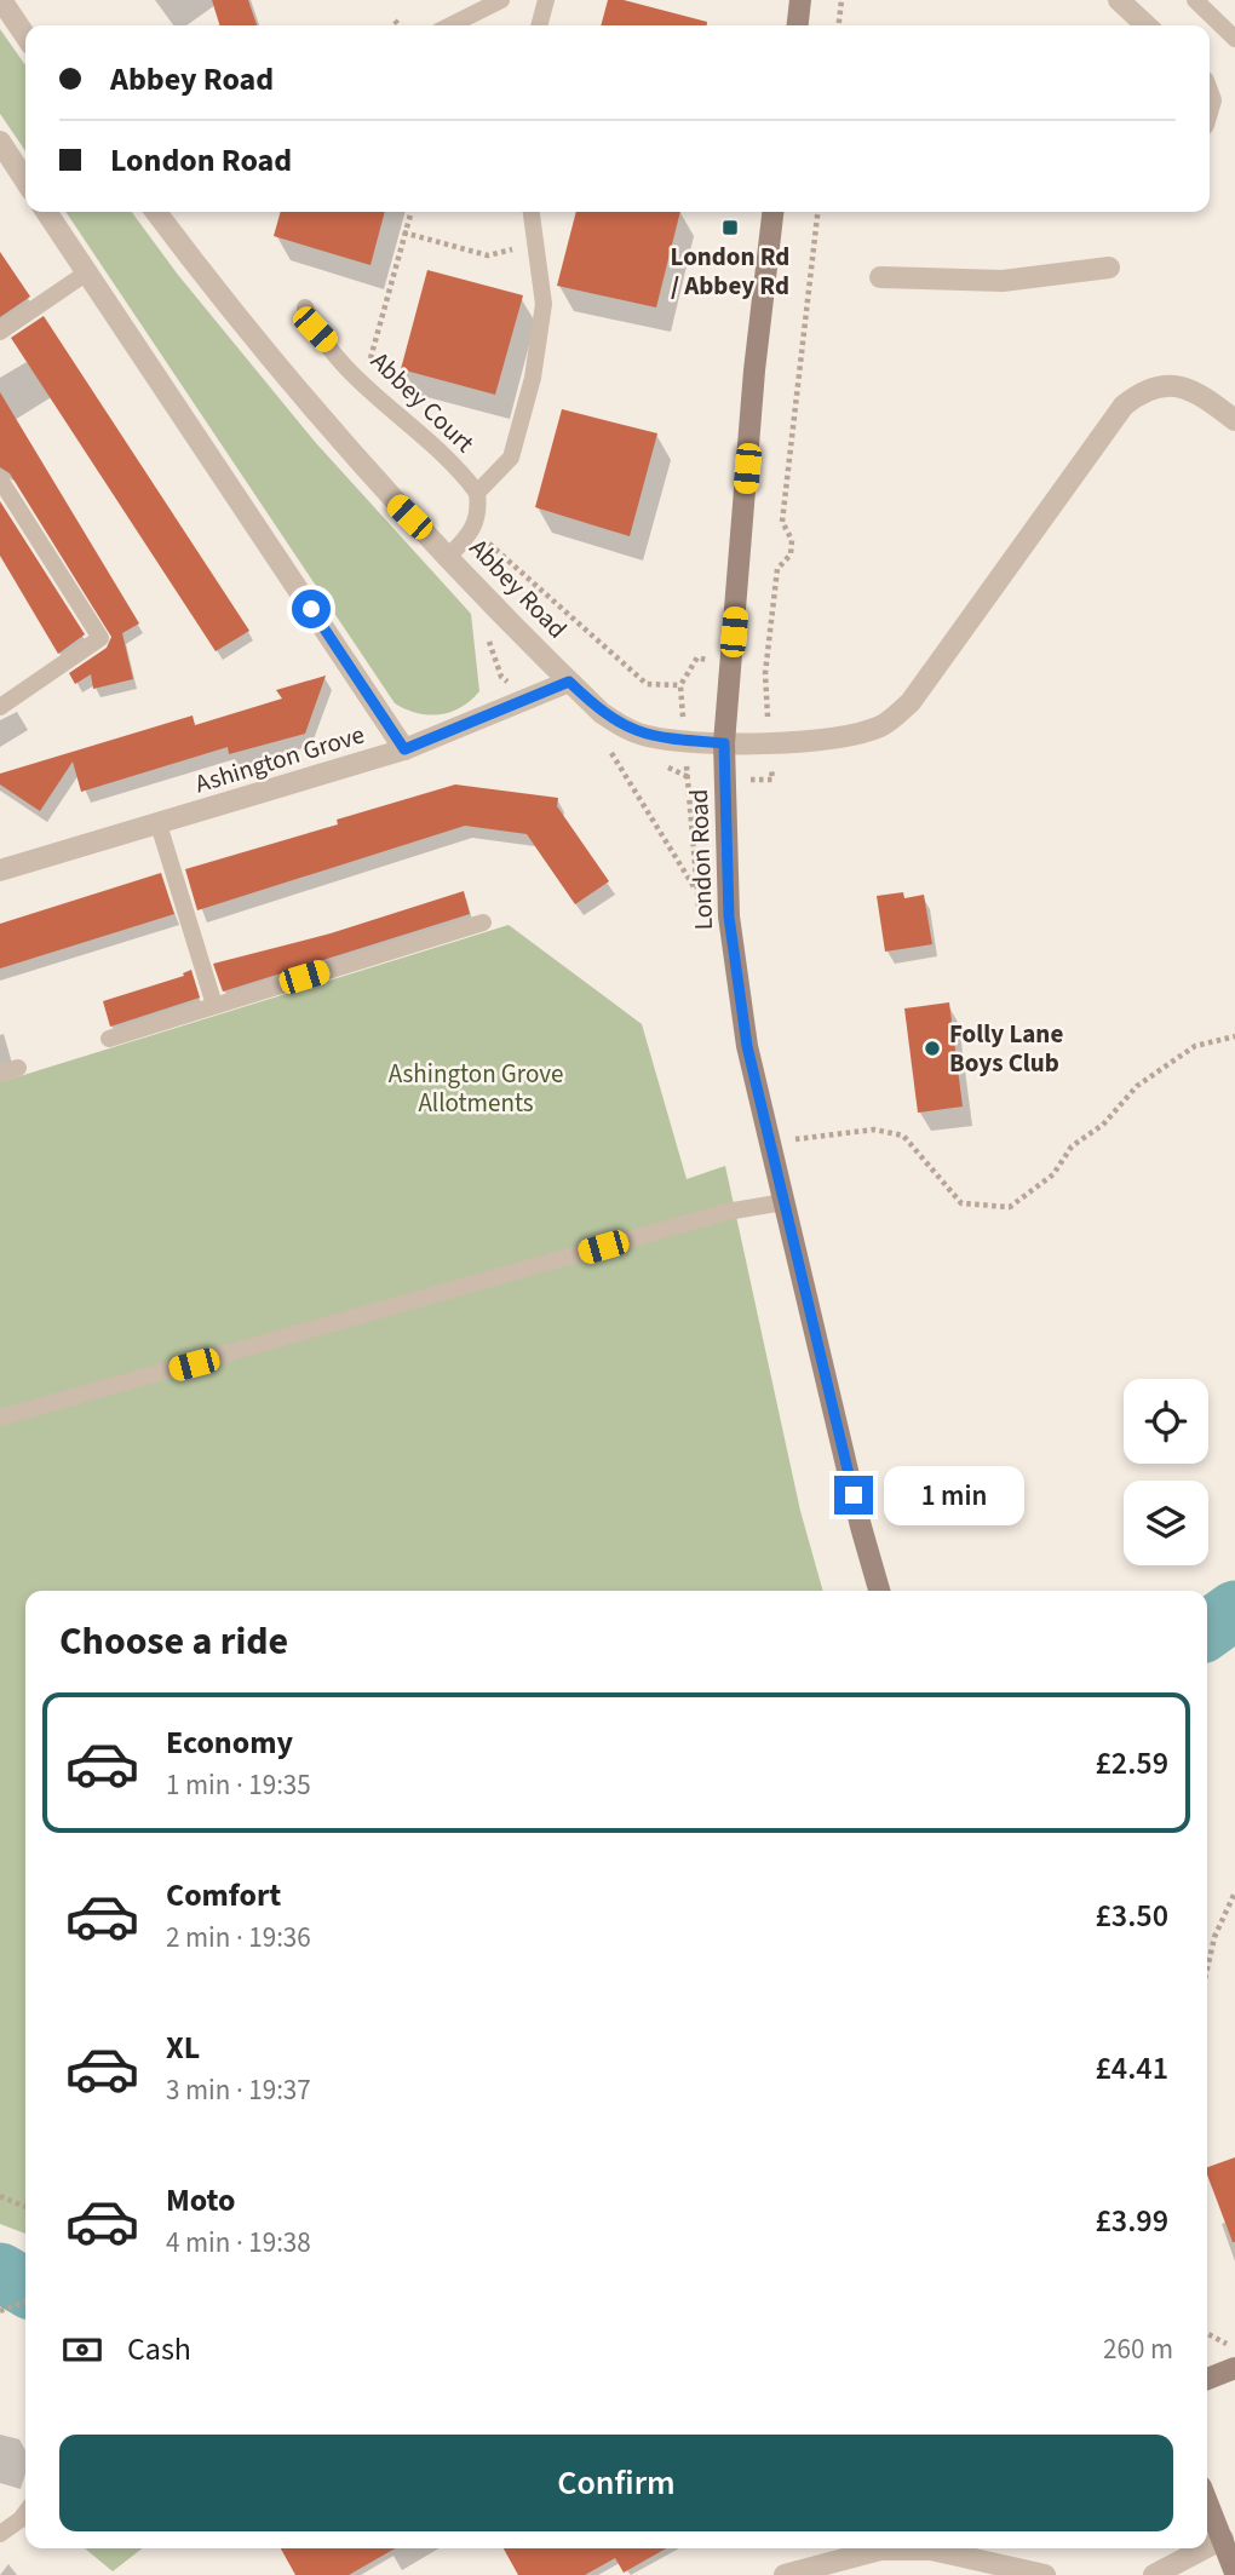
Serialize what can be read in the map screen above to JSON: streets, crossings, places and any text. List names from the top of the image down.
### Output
{
  "streets": {
    "main road": ["London Road"],
    "street": ["Abbey Road", "Ashington Grove"],
    "lane": ["Abbey Court"]
  },
  "crossings": [
    ["Abbey Road", "Ashington Grove"],
    ["Abbey Road", "London Road"]
  ],
  "parks": ["Ashington Grove Allotments"],
  "places": {
    "transit": ["London Rd / Abbey Rd"],
    "other": ["Folly Lane Boys Club"]
  },
  "page": {
    "banner": ["Abbey Road", "London Road"],
    "bubble": "1 min",
    "heading": "Choose a ride",
    "list": [
      {
        "name": "Economy",
        "note": "1 min · 19:35",
        "value": "£2.59"
      },
      {
        "name": "Comfort",
        "note": "2 min · 19:36",
        "value": "£3.50"
      },
      {
        "name": "XL",
        "note": "3 min · 19:37",
        "value": "£4.41"
      },
      {
        "name": "Moto",
        "note": "4 min · 19:38",
        "value": "£3.99"
      }
    ],
    "pay": ["Cash", "260 m"],
    "buttons": "Confirm"
  }
}
